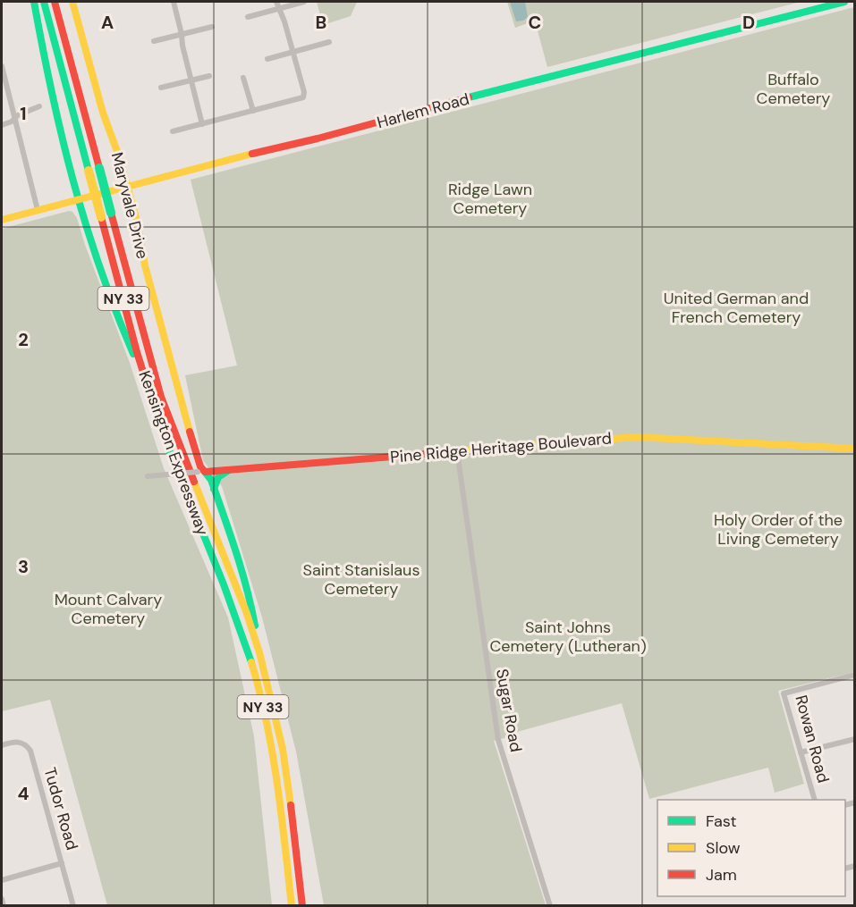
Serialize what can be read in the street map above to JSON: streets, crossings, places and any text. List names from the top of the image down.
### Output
{
  "streets": {
    "main road": [
      "Harlem Road",
      "Maryvale Drive",
      "NY 33",
      "Pine Ridge Heritage Boulevard",
      "Kensington Expressway"
    ],
    "street": ["Sugar Road", "Rowan Road", "Tudor Road"]
  },
  "crossings": [
    ["Harlem Road", "Maryvale Drive"],
    ["Maryvale Drive", "Pine Ridge Heritage Boulevard"],
    ["Maryvale Drive", "Kensington Expressway"],
    ["Pine Ridge Heritage Boulevard", "Sugar Road"]
  ],
  "parks": [
    "Buffalo Cemetery",
    "Ridge Lawn Cemetery",
    "United German and French Cemetery",
    "Holy Order of the Living Cemetery",
    "Saint Stanislaus Cemetery",
    "Mount Calvary Cemetery",
    "Saint Johns Cemetery (Lutheran)"
  ],
  "legend": ["Fast", "Slow", "Jam"],
  "grid": {
    "columns": [
      "A",
      "B",
      "C",
      "D"
    ],
    "rows": [
      "1",
      "2",
      "3",
      "4"
    ]
  }
}
